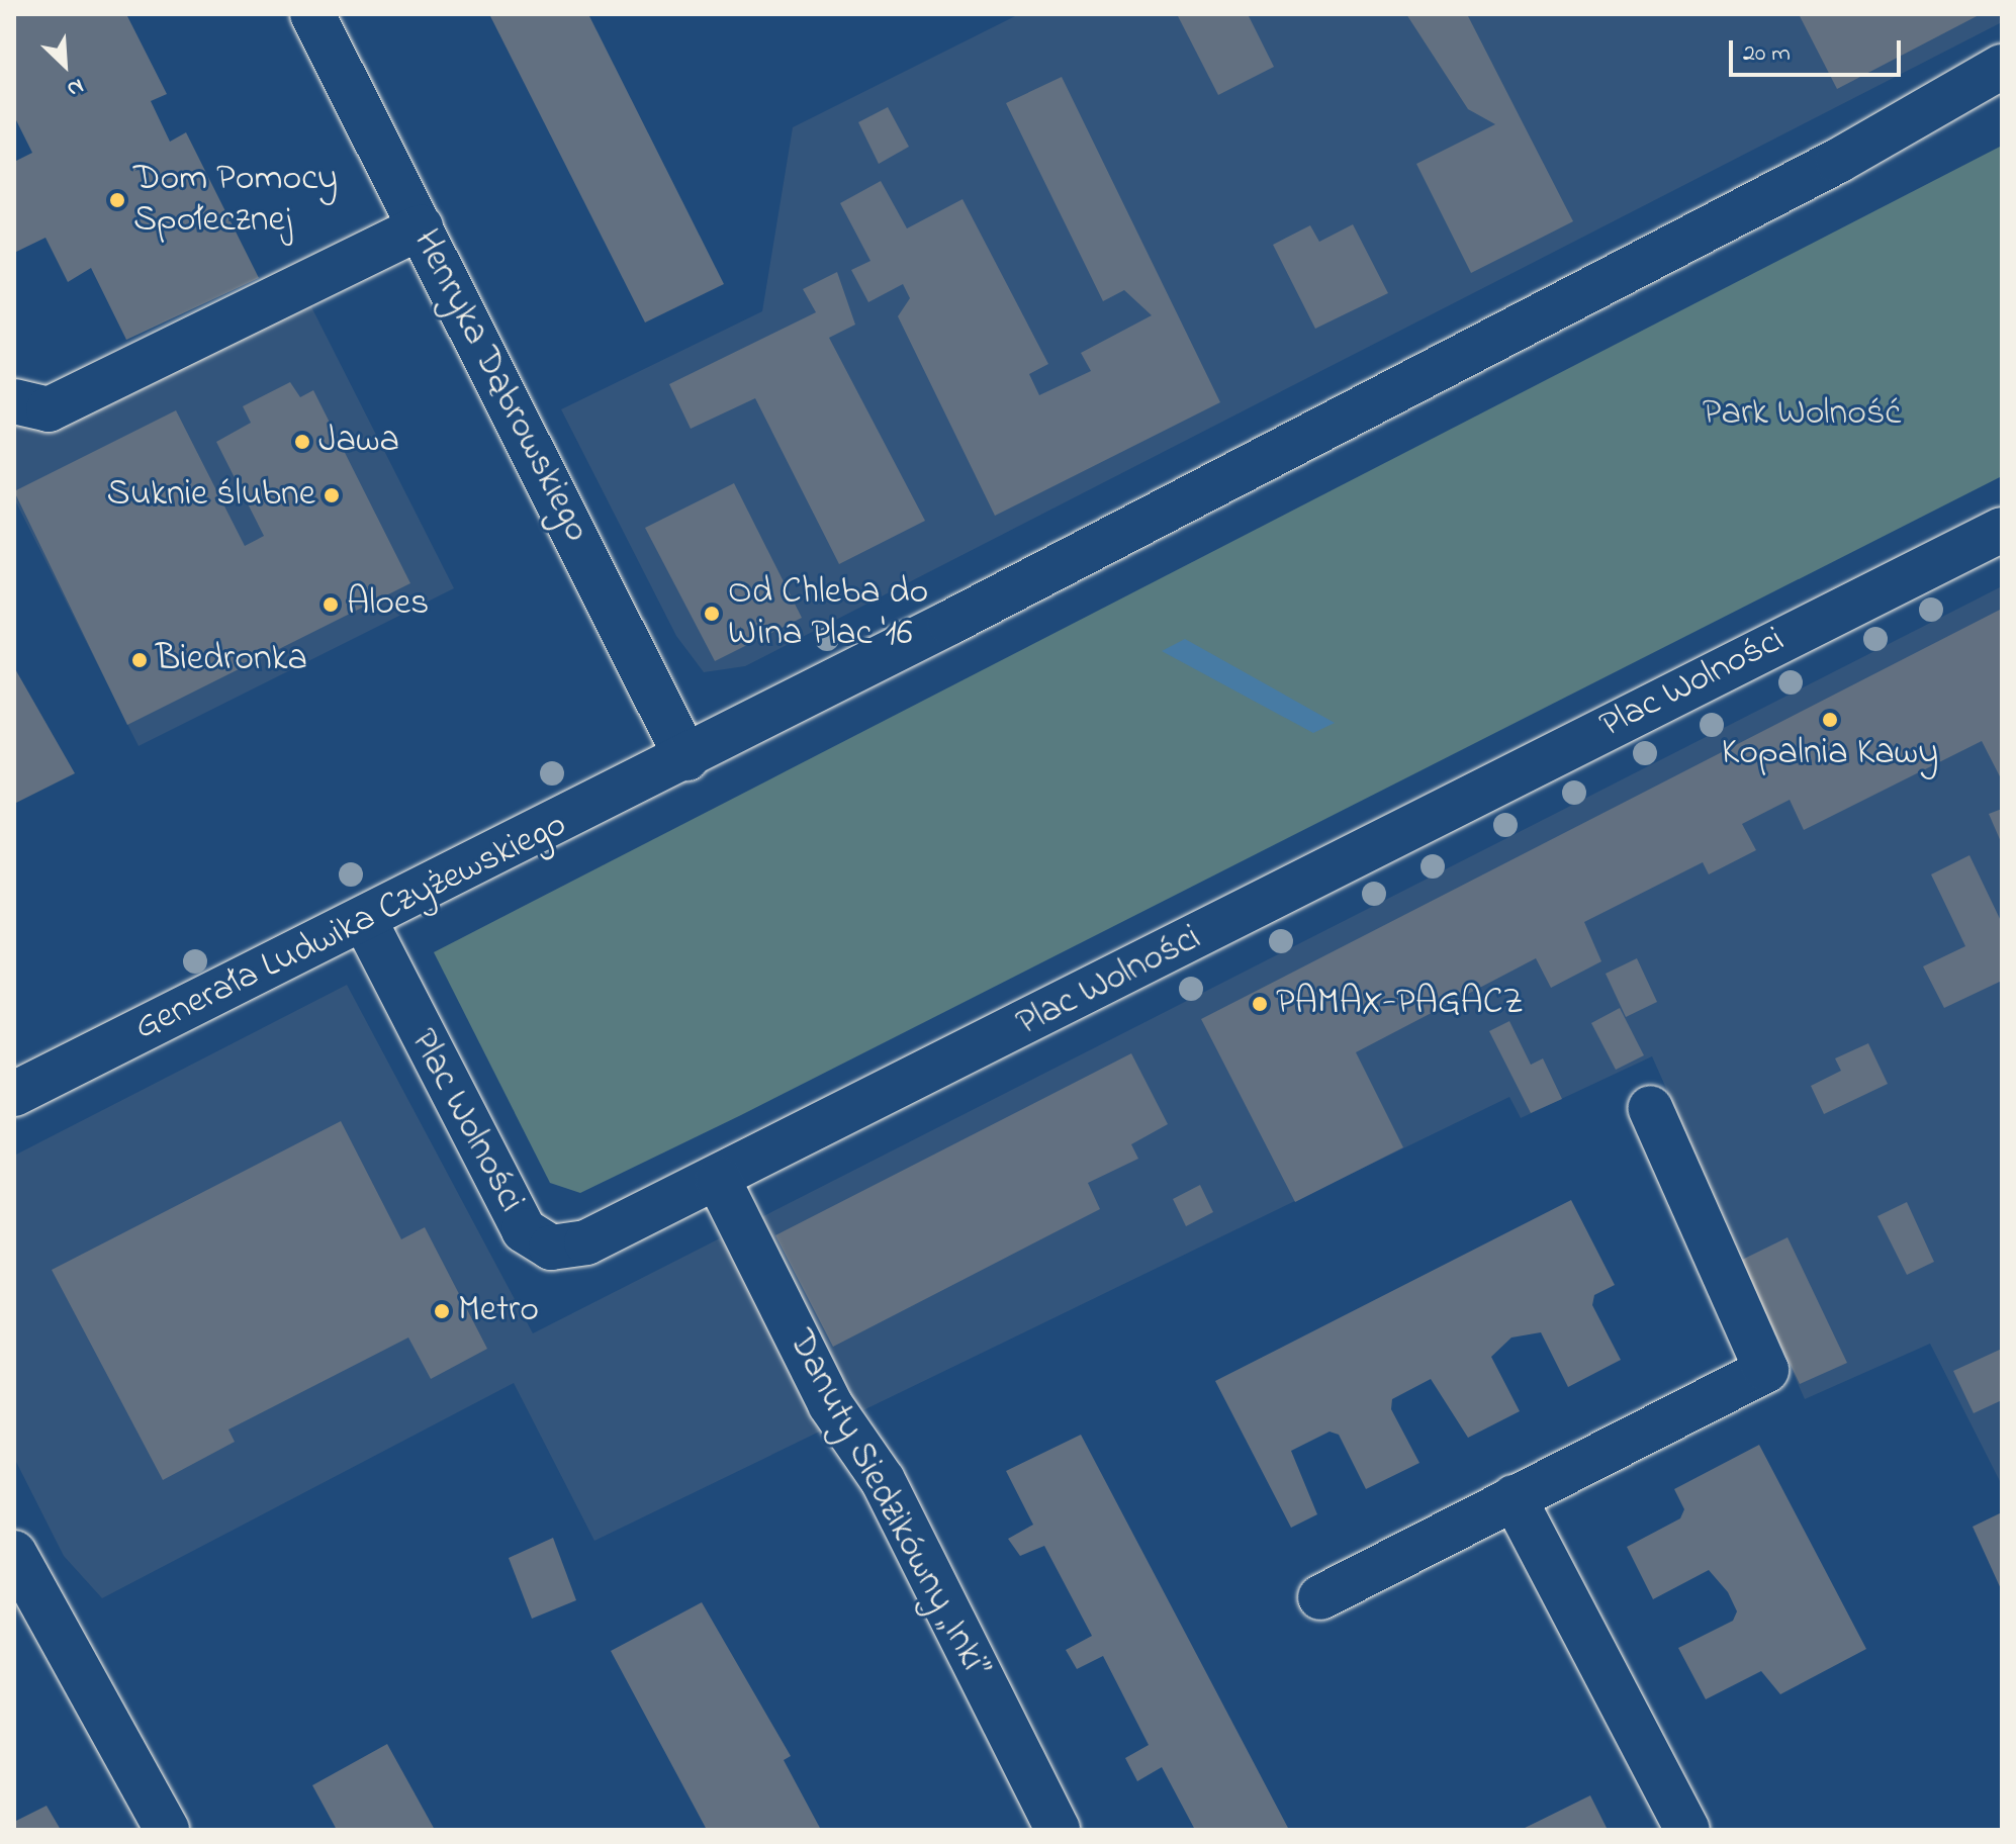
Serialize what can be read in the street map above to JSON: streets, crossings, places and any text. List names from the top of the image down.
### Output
{
  "streets": {
    "street": [
      "Henryka Dąbrowskiego",
      "Plac Wolności",
      "Generała Ludwika Czyżewskiego",
      "Danuty Siedzikówny „Inki”"
    ]
  },
  "crossings": [
    ["Henryka Dąbrowskiego", "Generała Ludwika Czyżewskiego"],
    ["Plac Wolności", "Generała Ludwika Czyżewskiego"],
    ["Plac Wolności", "Danuty Siedzikówny „Inki”"]
  ],
  "parks": ["Park Wolność"],
  "places": [
    "Dom Pomocy Społecznej",
    "Jawa",
    "Suknie ślubne",
    "Aloes",
    "Od Chleba do Wina Plac '16",
    "Biedronka",
    "Kopalnia Kawy",
    "PAMAX-PAGACZ",
    "Metro"
  ],
  "scale_bar": "20 m",
  "north": "bottom right"
}
